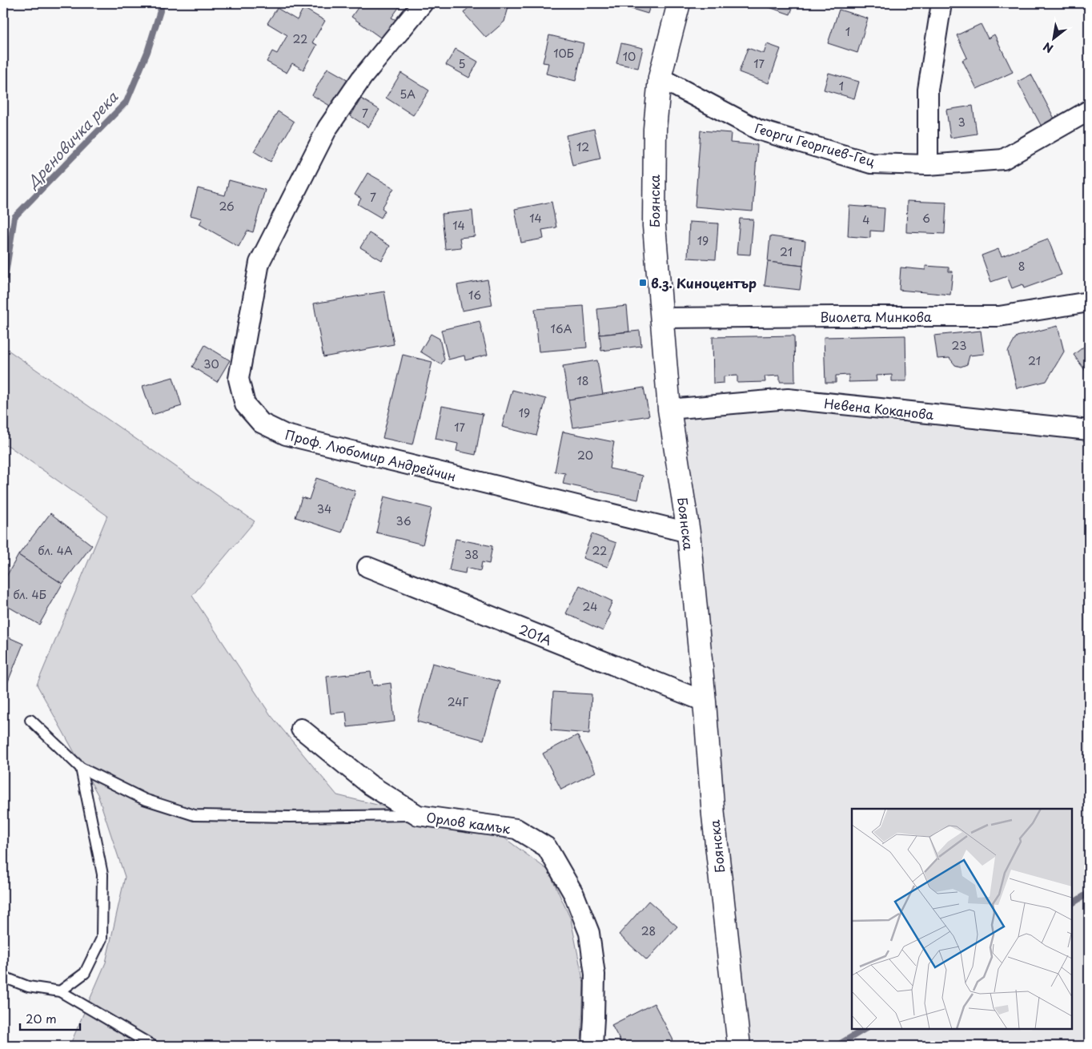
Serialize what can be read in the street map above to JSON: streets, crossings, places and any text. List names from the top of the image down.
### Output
{
  "streets": {
    "main road": ["Боянска"],
    "street": [
      "Георги Георгиев-Гец",
      "Виолета Минкова",
      "Невена Коканова",
      "Проф. Любомир Андрейчин",
      "201А",
      "Орлов камък"
    ]
  },
  "crossings": [
    ["Георги Георгиев-Гец", "Боянска"],
    ["Боянска", "Виолета Минкова"],
    ["Боянска", "Невена Коканова"],
    ["Боянска", "Проф. Любомир Андрейчин"],
    ["Боянска", "201А"]
  ],
  "water": ["Дреновичка река"],
  "places": {
    "transit": ["в.з. Киноцентър"]
  },
  "house_numbers": [
    "1",
    "22",
    "10Б",
    "10",
    "5",
    "17",
    "1",
    "5А",
    "7",
    "3",
    "12",
    "7",
    "26",
    "14",
    "6",
    "4",
    "14",
    "19",
    "21",
    "8",
    "16",
    "16А",
    "23",
    "21",
    "30",
    "18",
    "19",
    "17",
    "20",
    "34",
    "36",
    "бл. 4А",
    "22",
    "38",
    "бл. 4Б",
    "24",
    "24Г",
    "28"
  ],
  "scale_bar": "20 m",
  "north": "bottom left"
}
